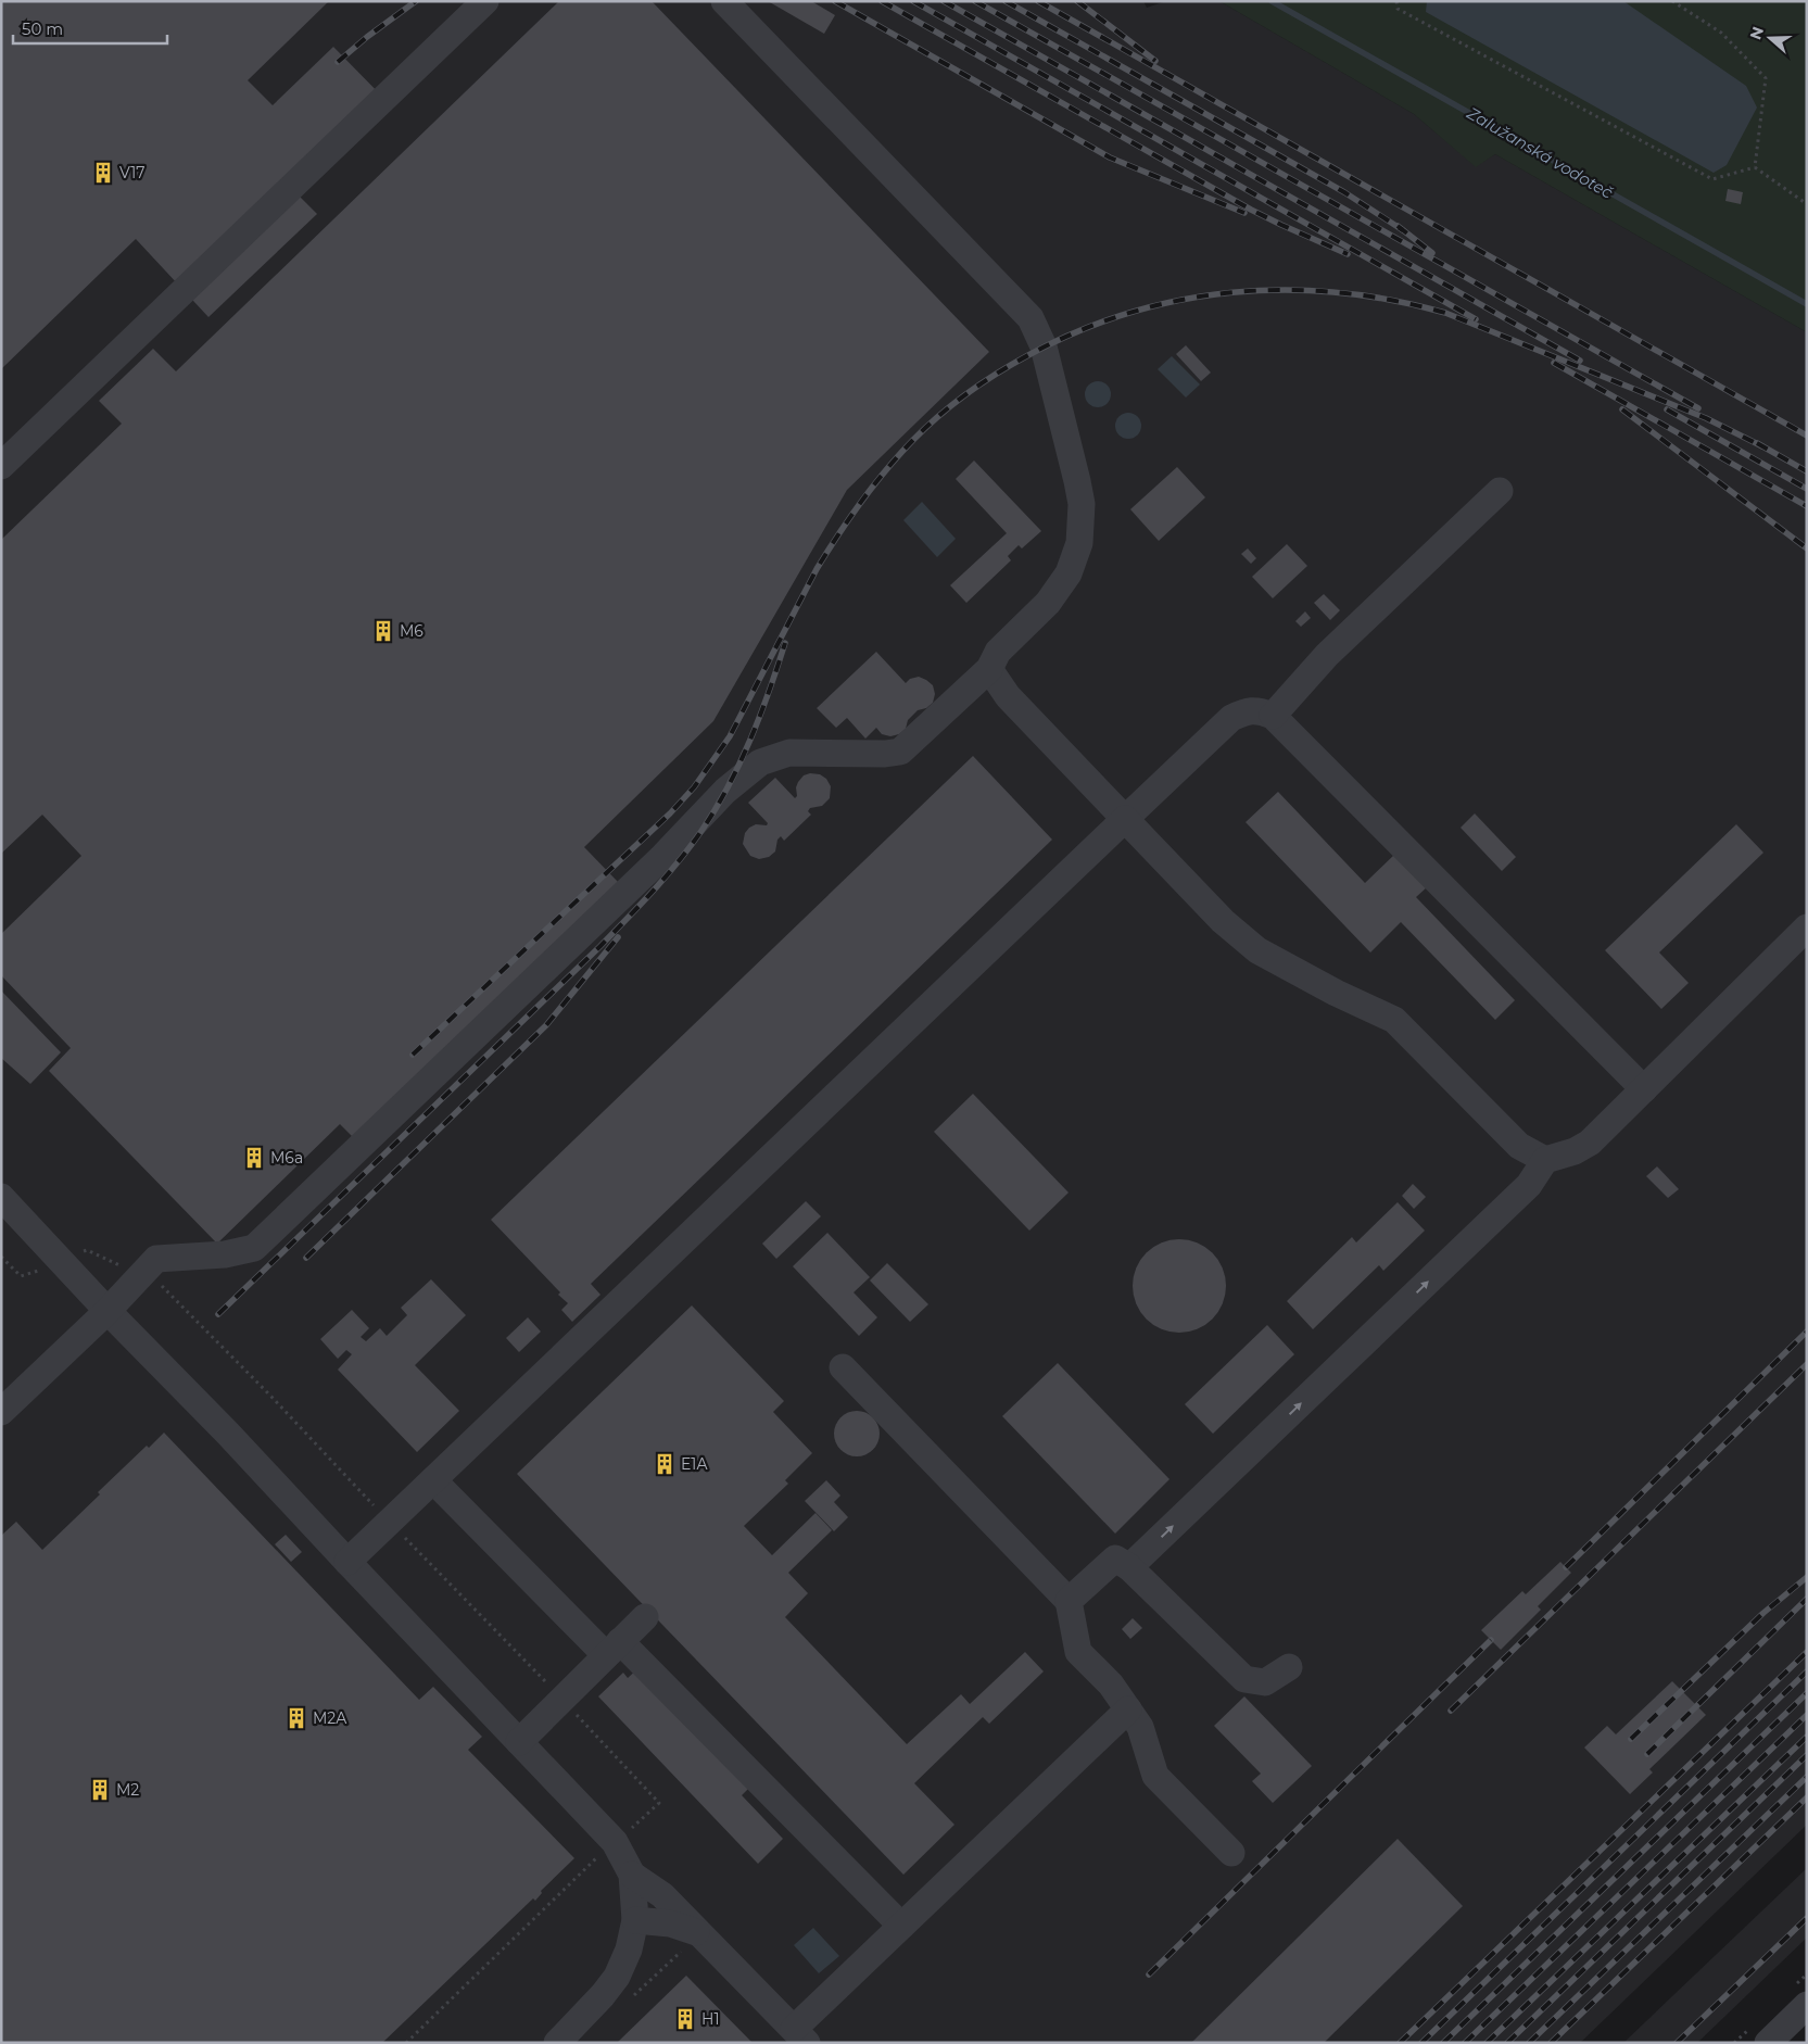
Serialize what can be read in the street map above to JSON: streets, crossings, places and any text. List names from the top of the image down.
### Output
{
  "water": ["Zalužanská vodoteč"],
  "places": {
    "building": [
      "V17",
      "M6",
      "M6a",
      "E1A",
      "M2A",
      "M2",
      "H1"
    ]
  },
  "scale_bar": "50 m",
  "north": "left"
}
